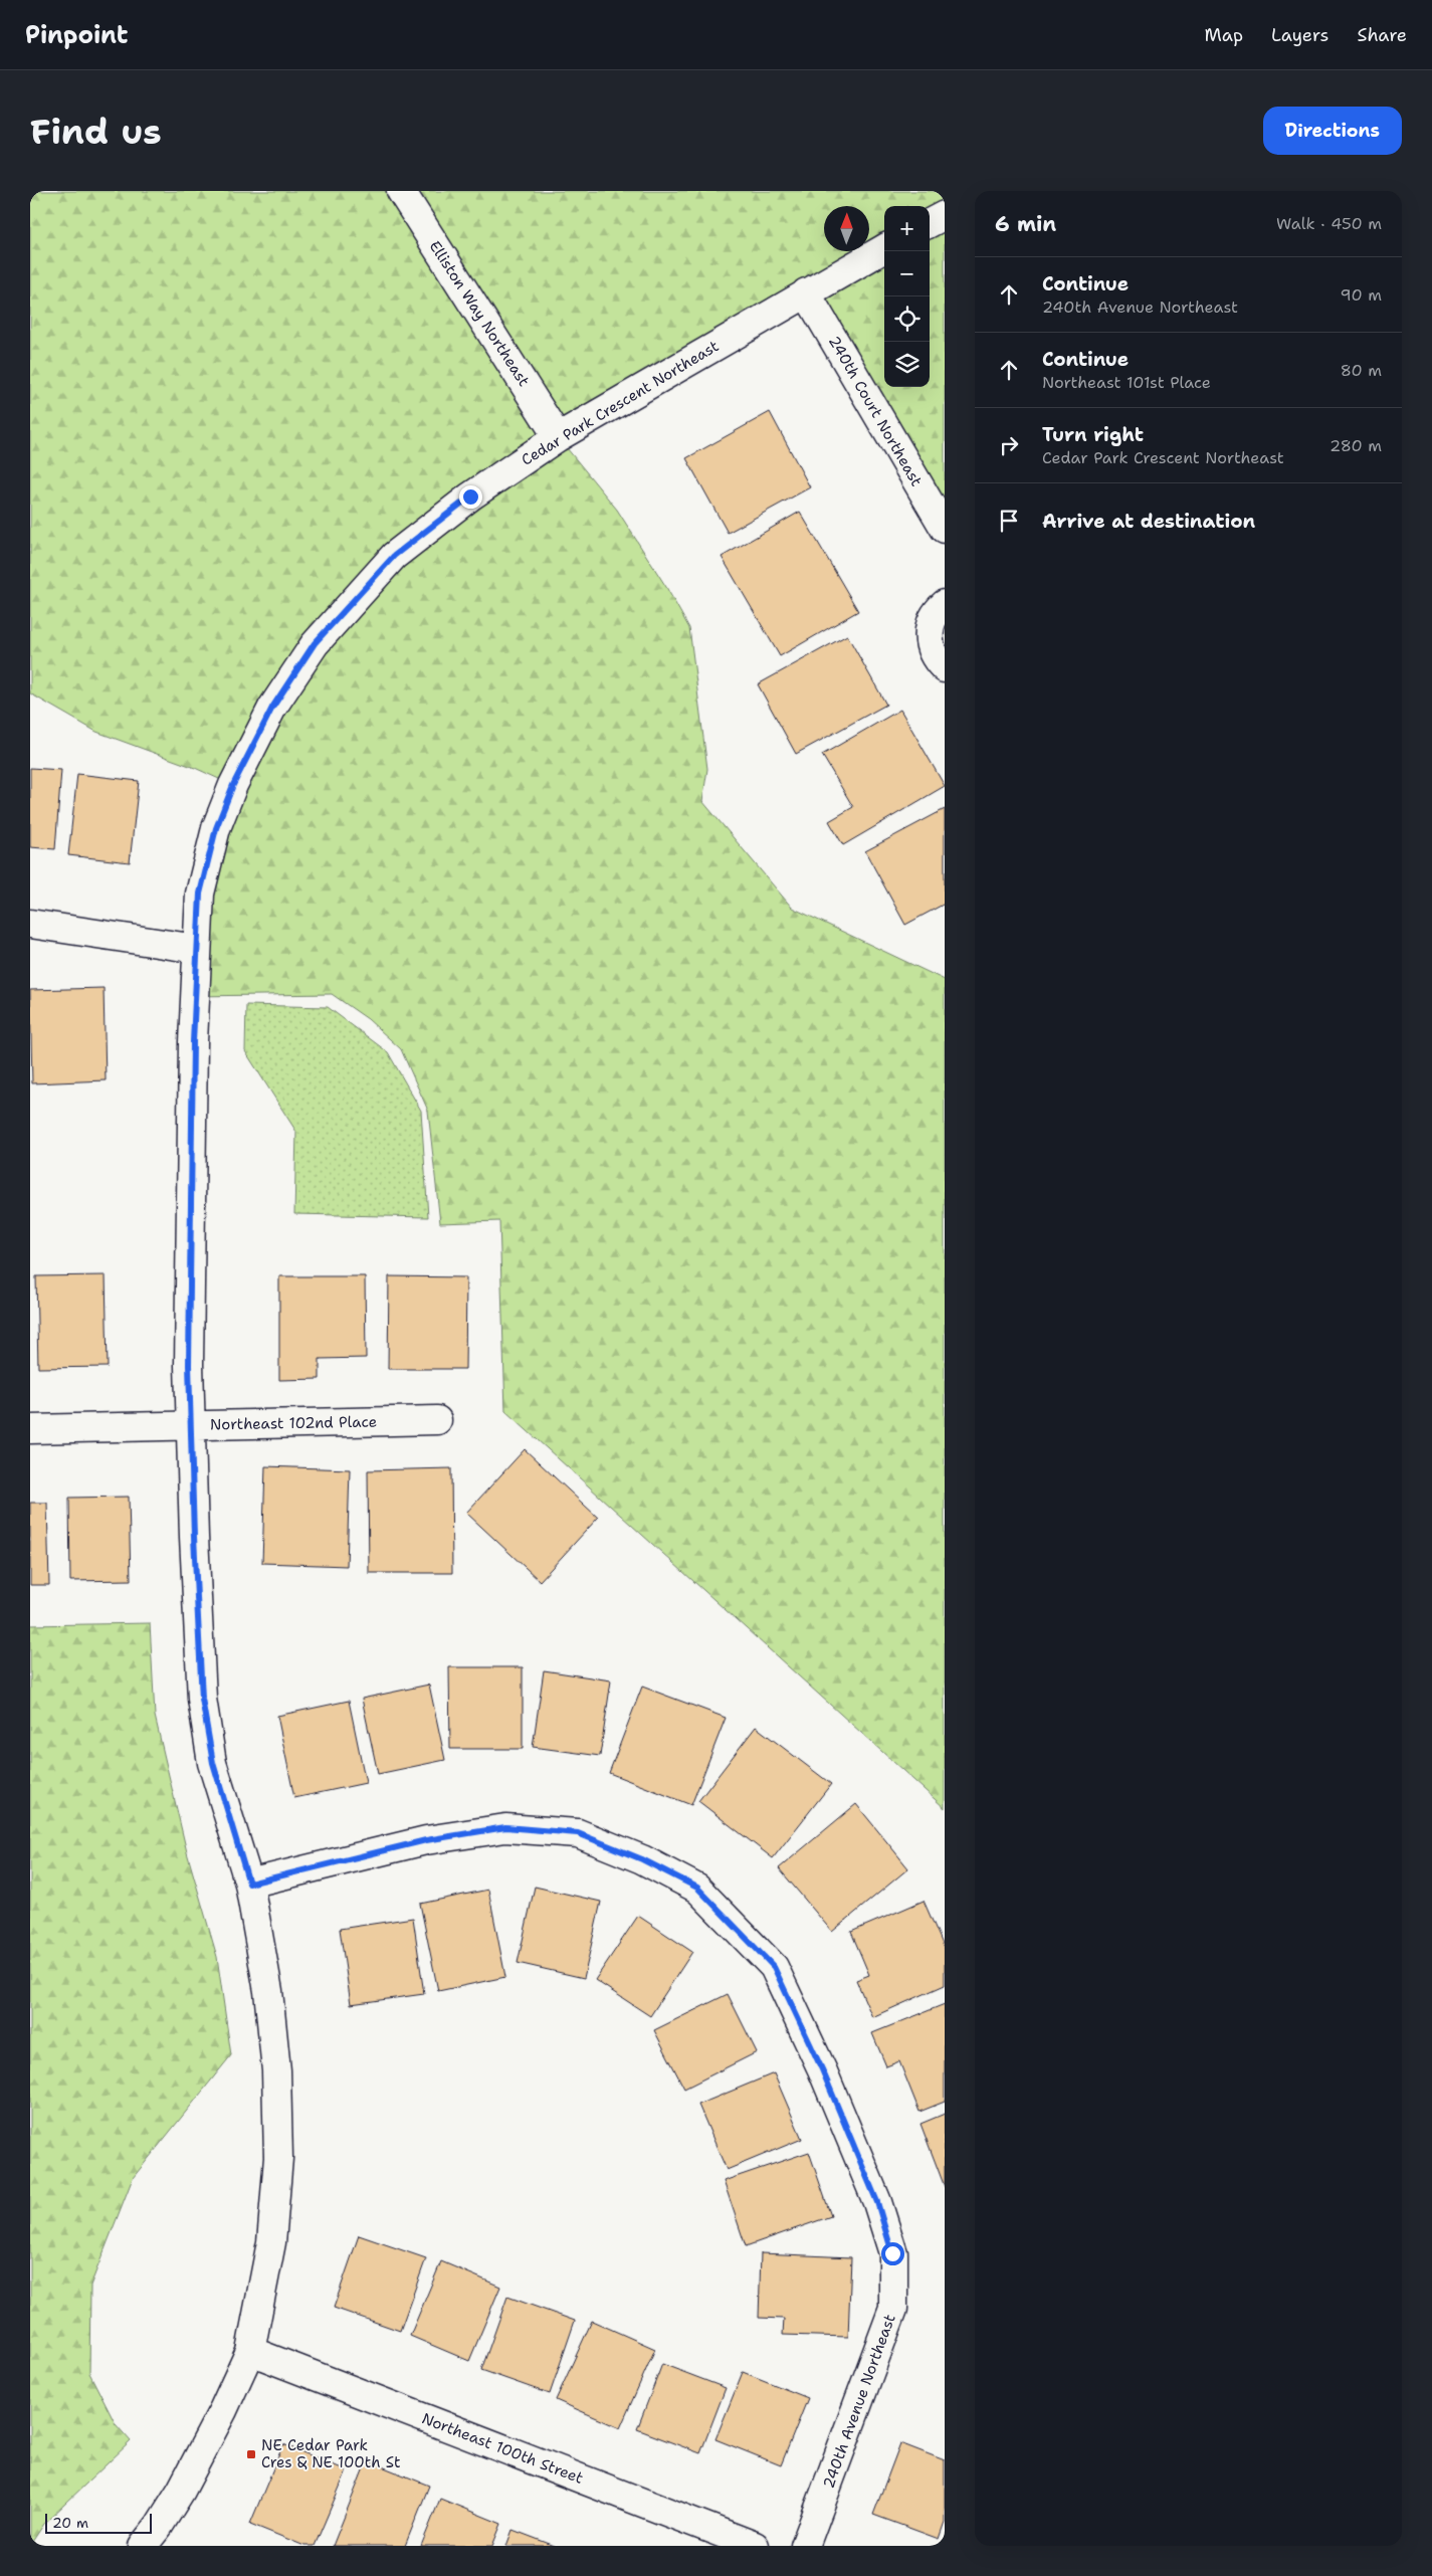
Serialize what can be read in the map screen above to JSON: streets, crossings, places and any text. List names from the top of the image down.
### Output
{
  "streets": {
    "street": [
      "Elliston Way Northeast",
      "Cedar Park Crescent Northeast",
      "240th Court Northeast",
      "Northeast 102nd Place",
      "240th Avenue Northeast",
      "Northeast 100th Street"
    ]
  },
  "crossings": [
    ["Elliston Way Northeast", "Cedar Park Crescent Northeast"],
    ["Cedar Park Crescent Northeast", "240th Court Northeast"],
    ["Cedar Park Crescent Northeast", "Northeast 102nd Place"],
    ["Cedar Park Crescent Northeast", "240th Avenue Northeast"],
    ["Cedar Park Crescent Northeast", "Northeast 100th Street"]
  ],
  "places": {
    "transit": ["NE Cedar Park Cres & NE 100th St"]
  },
  "scale_bar": "20 m",
  "north": "top",
  "page": {
    "header": "Pinpoint",
    "nav": ["Map", "Layers", "Share"],
    "buttons": "Directions",
    "title": "Find us",
    "heading": ["6 min", "Walk · 450 m"],
    "map_buttons": ["+", "−"],
    "list": [
      ["Continue", "240th Avenue Northeast", "90 m"],
      ["Continue", "Northeast 101st Place", "80 m"],
      ["Turn right", "Cedar Park Crescent Northeast", "280 m"],
      "Arrive at destination"
    ],
    "scale": "20 m"
  }
}
